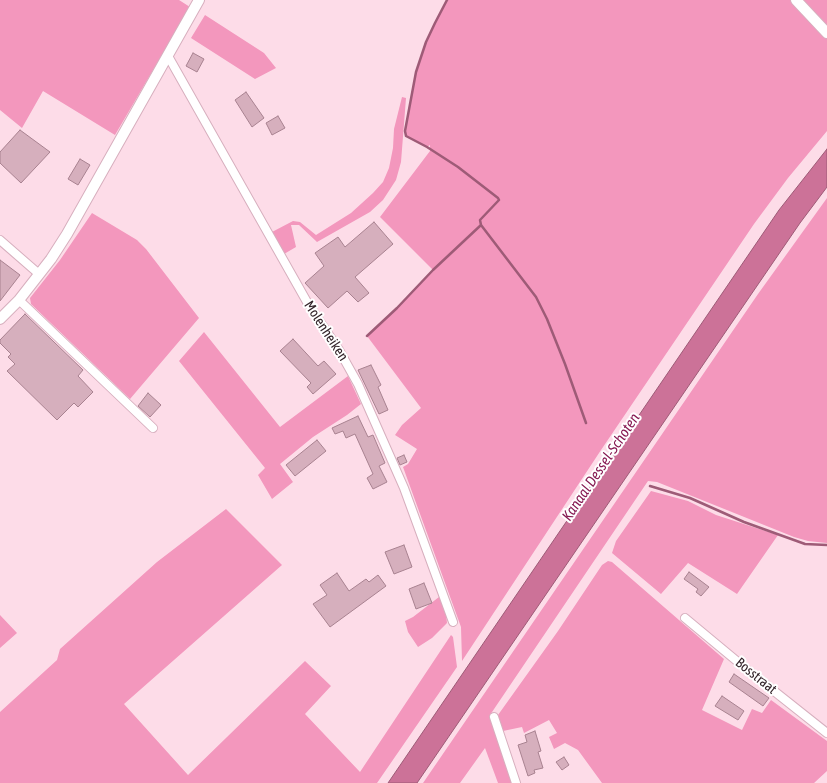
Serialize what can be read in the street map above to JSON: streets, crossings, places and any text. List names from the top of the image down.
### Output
{
  "streets": {
    "street": ["Molenheiken", "Bosstraat"]
  },
  "water": ["Kanaal Dessel-Schoten"]
}
